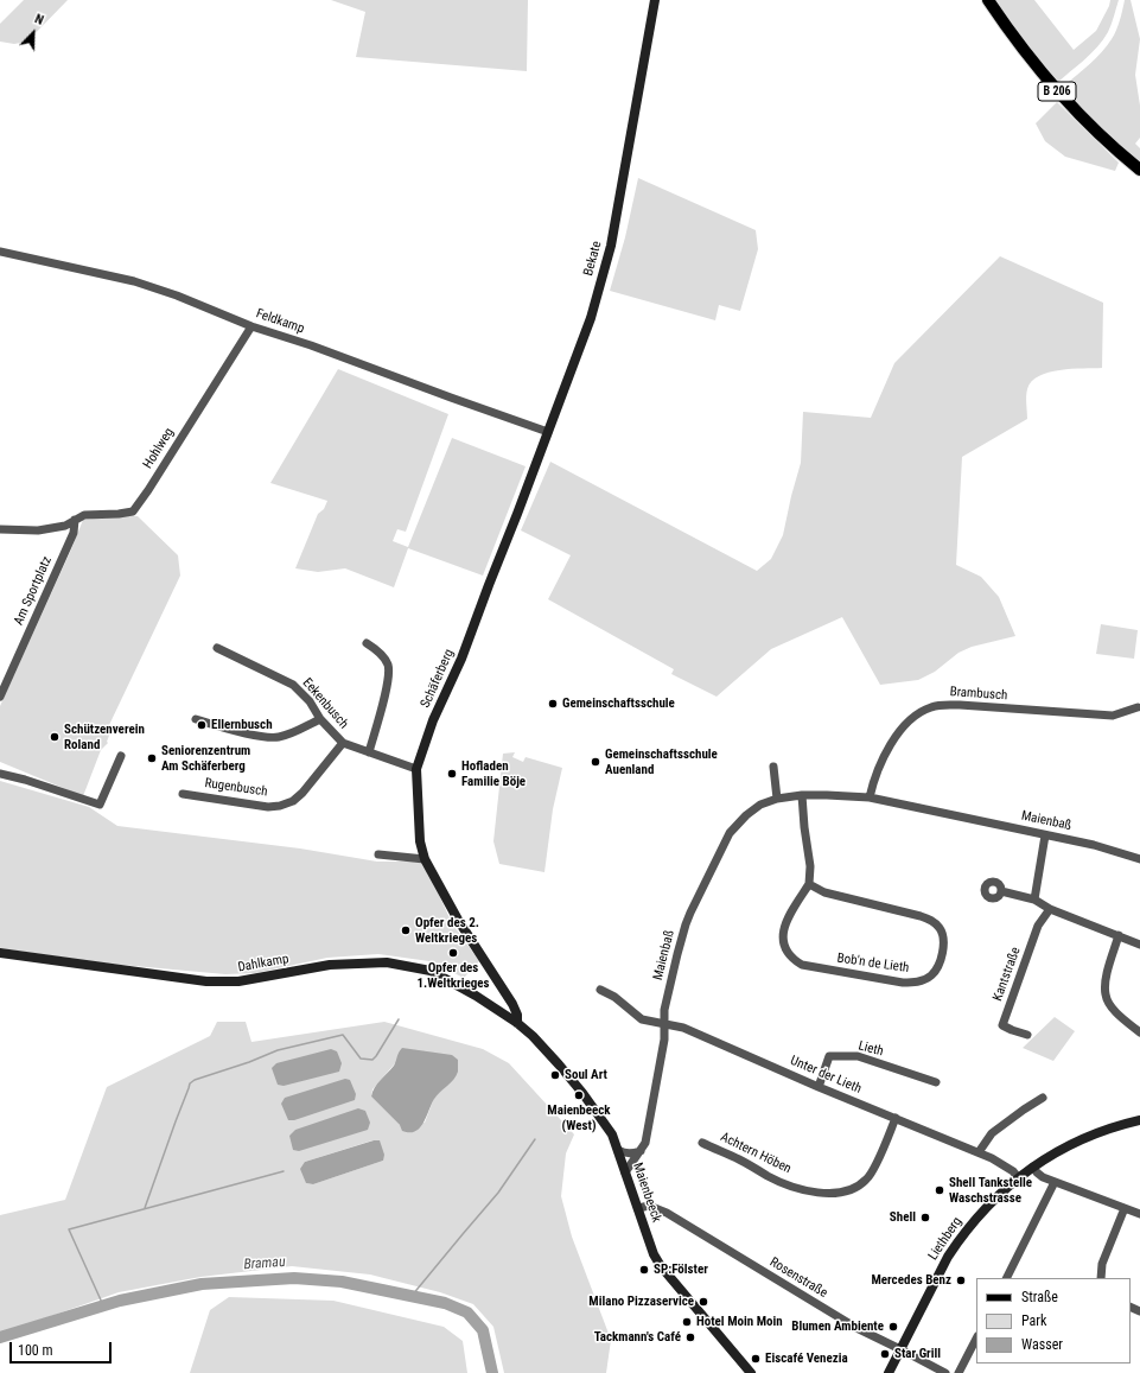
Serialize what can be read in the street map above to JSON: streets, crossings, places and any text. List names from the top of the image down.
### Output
{
  "streets": {
    "main road": ["B 206"],
    "street": [
      "Bekate",
      "Feldkamp",
      "Hohlweg",
      "Am Sportplatz",
      "Schäferberg",
      "Brambusch",
      "Eekenbusch",
      "Rugenbusch",
      "Maienbaß",
      "Dahlkamp",
      "Bob'n de Lieth",
      "Kantstraße",
      "Lieth",
      "Unter der Lieth",
      "Achtern Höben",
      "Maienbeeck",
      "Liethberg",
      "Rosenstraße"
    ]
  },
  "crossings": [
    ["Bekate", "Feldkamp"],
    ["Bekate", "Schäferberg"],
    ["Feldkamp", "Hohlweg"],
    ["Hohlweg", "Am Sportplatz"],
    ["Schäferberg", "Eekenbusch"],
    ["Schäferberg", "Dahlkamp"],
    ["Schäferberg", "Maienbeeck"],
    ["Brambusch", "Maienbaß"],
    ["Eekenbusch", "Rugenbusch"],
    ["Maienbaß", "Unter der Lieth"],
    ["Maienbaß", "Maienbeeck"],
    ["Dahlkamp", "Maienbeeck"],
    ["Lieth", "Unter der Lieth"],
    ["Unter der Lieth", "Achtern Höben"],
    ["Unter der Lieth", "Liethberg"],
    ["Maienbeeck", "Rosenstraße"],
    ["Liethberg", "Rosenstraße"]
  ],
  "water": ["Bramau"],
  "places": [
    "Gemeinschaftsschule",
    "Ellernbusch",
    "Schützenverein Roland",
    "Seniorenzentrum Am Schäferberg",
    "Gemeinschaftsschule Auenland",
    "Hofladen Familie Böje",
    "Opfer des 2. Weltkrieges",
    "Opfer des 1.Weltkrieges",
    "Soul Art",
    "Maienbeeck (West)",
    "Shell Tankstelle Waschstrasse",
    "Shell",
    "SP:Fölster",
    "Mercedes Benz",
    "Milano Pizzaservice",
    "Hotel Moin Moin",
    "Blumen Ambiente",
    "Tackmann's Café",
    "Star Grill",
    "Eiscafé Venezia"
  ],
  "legend": ["Straße", "Park", "Wasser"],
  "scale_bar": "100 m",
  "north": "top right"
}
